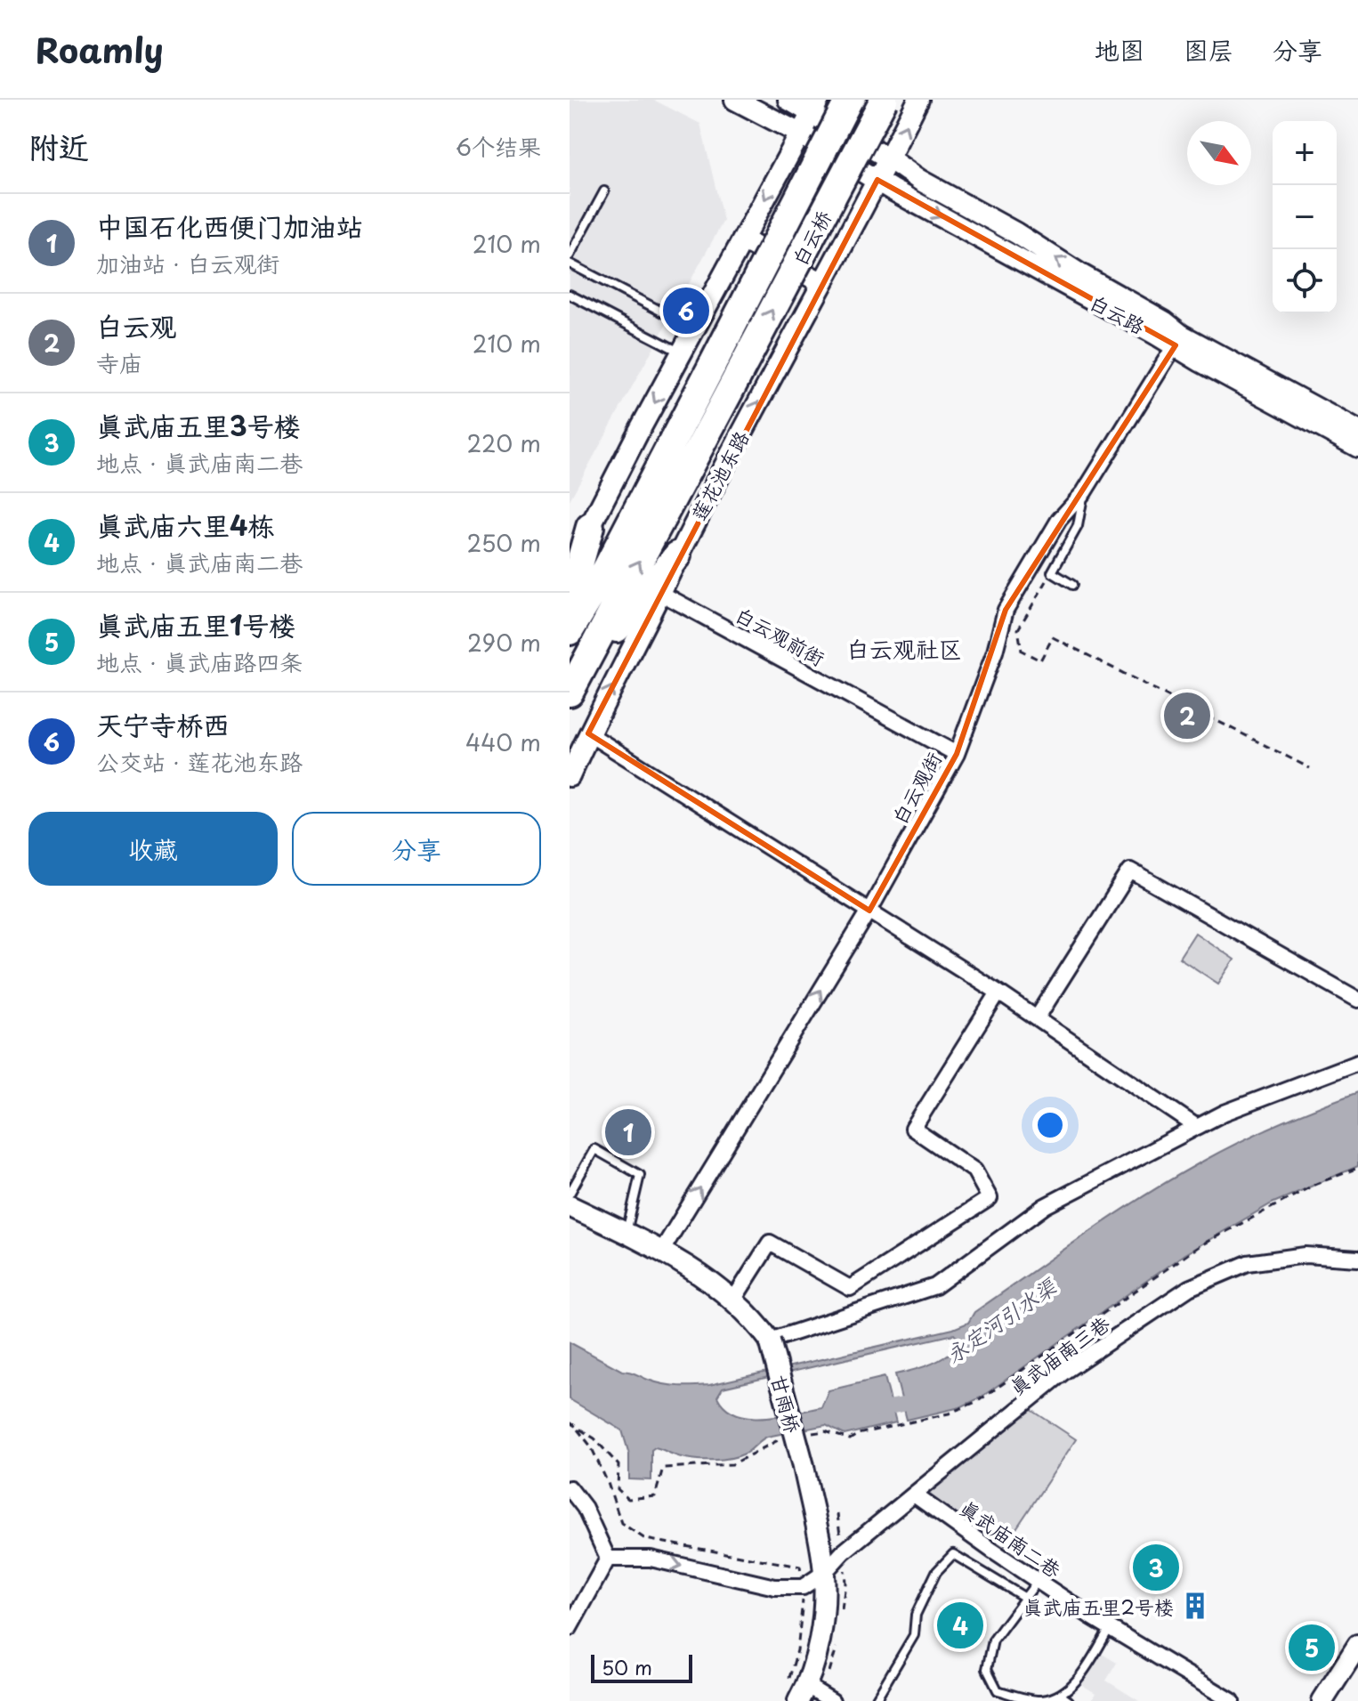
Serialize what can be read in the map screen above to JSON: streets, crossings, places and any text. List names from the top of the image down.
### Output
{
  "streets": {
    "highway": ["白云桥", "莲花池东路"],
    "street": [
      "白云路",
      "白云观前街",
      "白云观街",
      "真武庙南三巷",
      "甘雨桥",
      "真武庙南二巷"
    ]
  },
  "crossings": [
    ["白云桥", "莲花池东路"],
    ["白云路", "莲花池东路"],
    ["白云路", "白云观街"],
    ["莲花池东路", "白云观前街"],
    ["白云观前街", "白云观街"],
    ["真武庙南三巷", "甘雨桥"],
    ["真武庙南三巷", "真武庙南二巷"]
  ],
  "one_way": ["莲花池东路", "白云观街"],
  "districts": ["白云观社区"],
  "water": ["永定河引水渠"],
  "places": {
    "building": ["真武庙五里2号楼"]
  },
  "scale_bar": "50 m",
  "north": "bottom right",
  "page": {
    "header": "Roamly",
    "nav": ["地图", "图层", "分享"],
    "heading": ["附近", "6个结果"],
    "map_buttons": ["+", "−"],
    "list": [
      {
        "mark": "1",
        "name": "中国石化西便门加油站",
        "note": "加油站 · 白云观街",
        "value": "210 m"
      },
      {
        "mark": "2",
        "name": "白云观",
        "note": "寺庙",
        "value": "210 m"
      },
      {
        "mark": "3",
        "name": "真武庙五里3号楼",
        "note": "地点 · 真武庙南二巷",
        "value": "220 m"
      },
      {
        "mark": "4",
        "name": "真武庙六里4栋",
        "note": "地点 · 真武庙南二巷",
        "value": "250 m"
      },
      {
        "mark": "5",
        "name": "真武庙五里1号楼",
        "note": "地点 · 真武庙路四条",
        "value": "290 m"
      },
      {
        "mark": "6",
        "name": "天宁寺桥西",
        "note": "公交站 · 莲花池东路",
        "value": "440 m"
      }
    ],
    "pins": [
      "6",
      "2",
      "1",
      "3",
      "4",
      "5"
    ],
    "buttons": ["收藏", "分享"],
    "scale": "50 m"
  }
}
